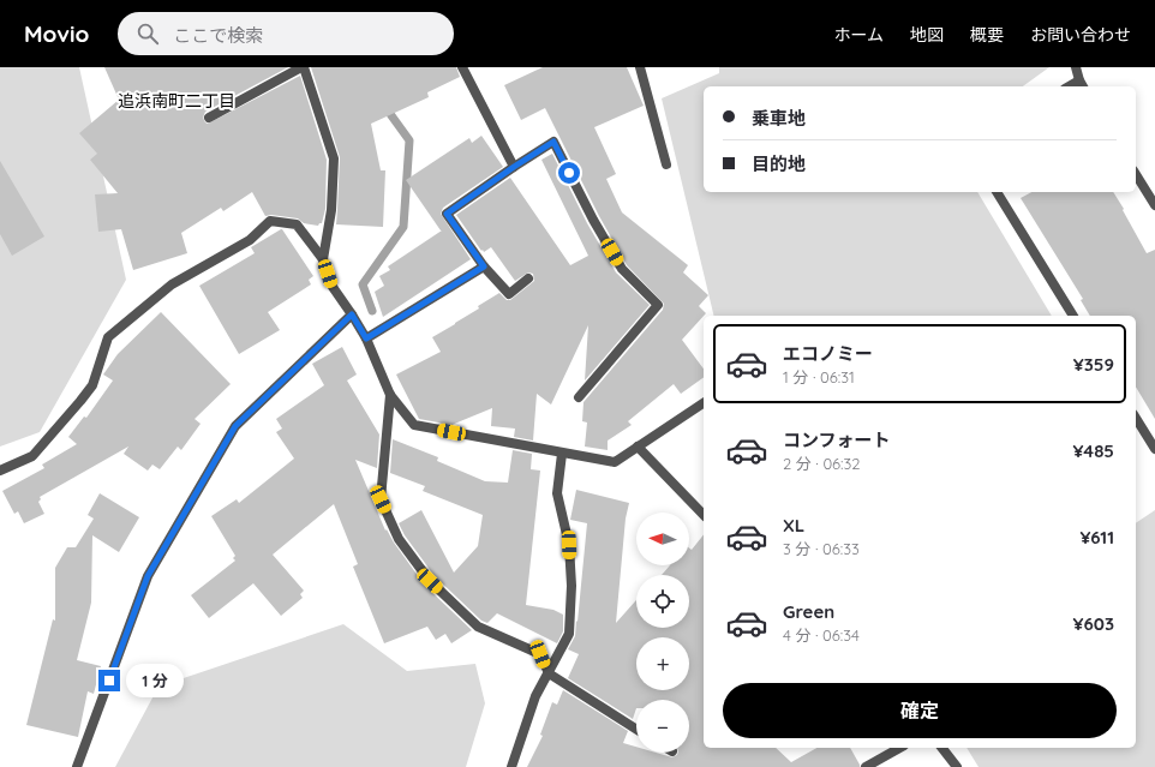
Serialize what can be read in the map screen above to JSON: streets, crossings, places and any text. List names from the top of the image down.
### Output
{
  "districts": ["追浜南町二丁目"],
  "north": "left",
  "page": {
    "header": "Movio",
    "search": "ここで検索",
    "nav": [
      "ホーム",
      "地図",
      "概要",
      "お問い合わせ"
    ],
    "banner": ["乗車地", "目的地"],
    "list": [
      {
        "name": "エコノミー",
        "note": "1 分 · 06:31",
        "value": "¥359"
      },
      {
        "name": "コンフォート",
        "note": "2 分 · 06:32",
        "value": "¥485"
      },
      {
        "name": "XL",
        "note": "3 分 · 06:33",
        "value": "¥611"
      },
      {
        "name": "Green",
        "note": "4 分 · 06:34",
        "value": "¥603"
      }
    ],
    "map_buttons": ["+", "−"],
    "bubble": "1 分",
    "buttons": "確定"
  }
}
